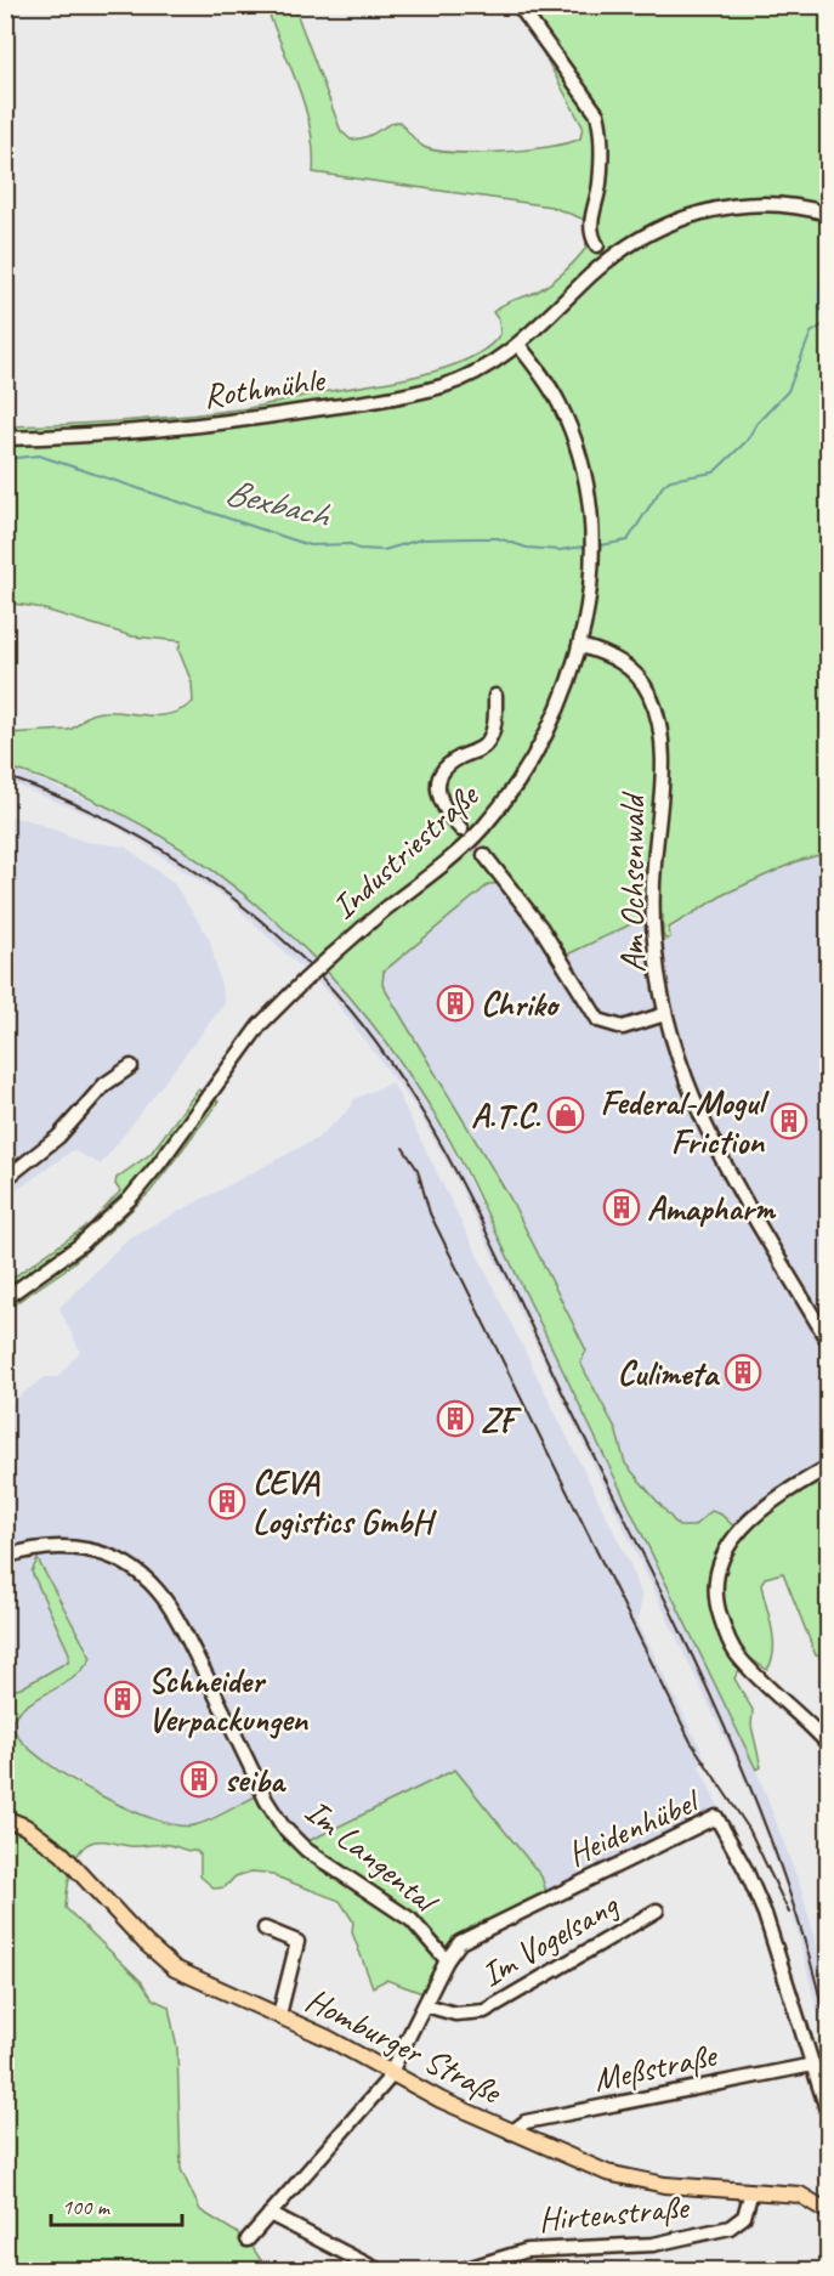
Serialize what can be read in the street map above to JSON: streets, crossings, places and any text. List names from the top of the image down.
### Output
{
  "streets": {
    "main road": ["Homburger Straße"],
    "street": [
      "Rothmühle",
      "Industriestraße",
      "Am Ochsenwald",
      "Heidenhübel",
      "Im Langental",
      "Im Vogelsang",
      "Meßstraße",
      "Hirtenstraße"
    ]
  },
  "crossings": [
    ["Rothmühle", "Industriestraße"],
    ["Industriestraße", "Am Ochsenwald"],
    ["Heidenhübel", "Im Langental"],
    ["Heidenhübel", "Im Vogelsang"],
    ["Heidenhübel", "Homburger Straße"],
    ["Heidenhübel", "Meßstraße"],
    ["Homburger Straße", "Meßstraße"],
    ["Homburger Straße", "Hirtenstraße"]
  ],
  "water": ["Bexbach"],
  "places": {
    "building": [
      "Chriko",
      "Federal-Mogul Friction",
      "Amapharm",
      "Culimeta",
      "ZF",
      "CEVA Logistics GmbH",
      "Schneider Verpackungen",
      "seiba"
    ],
    "shop": ["A.T.C."]
  },
  "scale_bar": "100 m"
}
